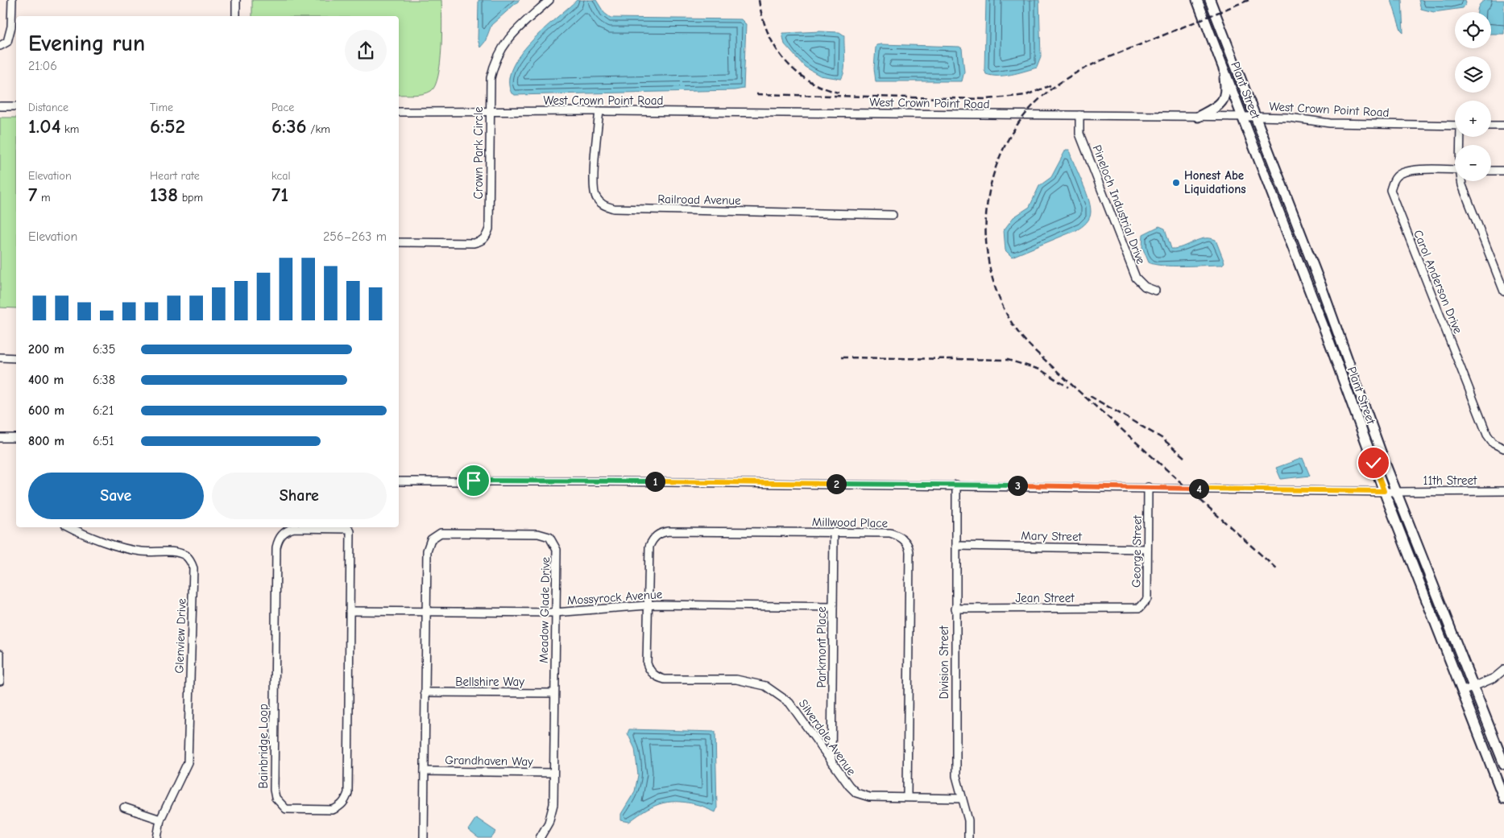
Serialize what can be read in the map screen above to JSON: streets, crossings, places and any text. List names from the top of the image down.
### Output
{
  "streets": {
    "main road": ["Plant Street"],
    "street": [
      "West Crown Point Road",
      "Crown Park Circle",
      "Railroad Avenue",
      "Pineloch Industrial Drive",
      "Carol Anderson Drive",
      "11th Street",
      "Millwood Place",
      "Mary Street",
      "George Street",
      "Mossyrock Avenue",
      "Jean Street",
      "Meadow Glade Drive",
      "Glenview Drive",
      "Parkmont Place",
      "Division Street",
      "Bellshire Way",
      "Silverdale Avenue",
      "Bainbridge Loop",
      "Grandhaven Way"
    ]
  },
  "crossings": [
    ["Plant Street", "West Crown Point Road"],
    ["Plant Street", "11th Street"],
    ["West Crown Point Road", "Crown Park Circle"],
    ["West Crown Point Road", "Railroad Avenue"],
    ["West Crown Point Road", "Pineloch Industrial Drive"],
    ["11th Street", "George Street"],
    ["11th Street", "Division Street"],
    ["Millwood Place", "Mossyrock Avenue"],
    ["Millwood Place", "Parkmont Place"],
    ["Millwood Place", "Silverdale Avenue"],
    ["Mary Street", "George Street"],
    ["Mary Street", "Division Street"],
    ["George Street", "Jean Street"],
    ["Mossyrock Avenue", "Meadow Glade Drive"],
    ["Mossyrock Avenue", "Parkmont Place"],
    ["Mossyrock Avenue", "Silverdale Avenue"],
    ["Mossyrock Avenue", "Bainbridge Loop"],
    ["Jean Street", "Division Street"],
    ["Meadow Glade Drive", "Bellshire Way"],
    ["Meadow Glade Drive", "Grandhaven Way"],
    ["Parkmont Place", "Silverdale Avenue"],
    ["Division Street", "Silverdale Avenue"]
  ],
  "places": ["Honest Abe Liquidations"],
  "page": {
    "map_buttons": ["+", "−"],
    "heading": ["Evening run", "21:06"],
    "stats": [
      ["Distance", "1.04 km"],
      ["Time", "6:52"],
      ["Pace", "6:36 /km"],
      ["Elevation", "7 m"],
      ["Heart rate", "138 bpm"],
      ["kcal", "71"]
    ],
    "chart": ["Elevation", "256–263 m"],
    "list": [
      {
        "name": "200 m",
        "note": "6:35"
      },
      {
        "name": "400 m",
        "note": "6:38"
      },
      {
        "name": "600 m",
        "note": "6:21"
      },
      {
        "name": "800 m",
        "note": "6:51"
      }
    ],
    "buttons": ["Save", "Share"],
    "pins": [
      "1",
      "2",
      "3",
      "4"
    ]
  }
}
